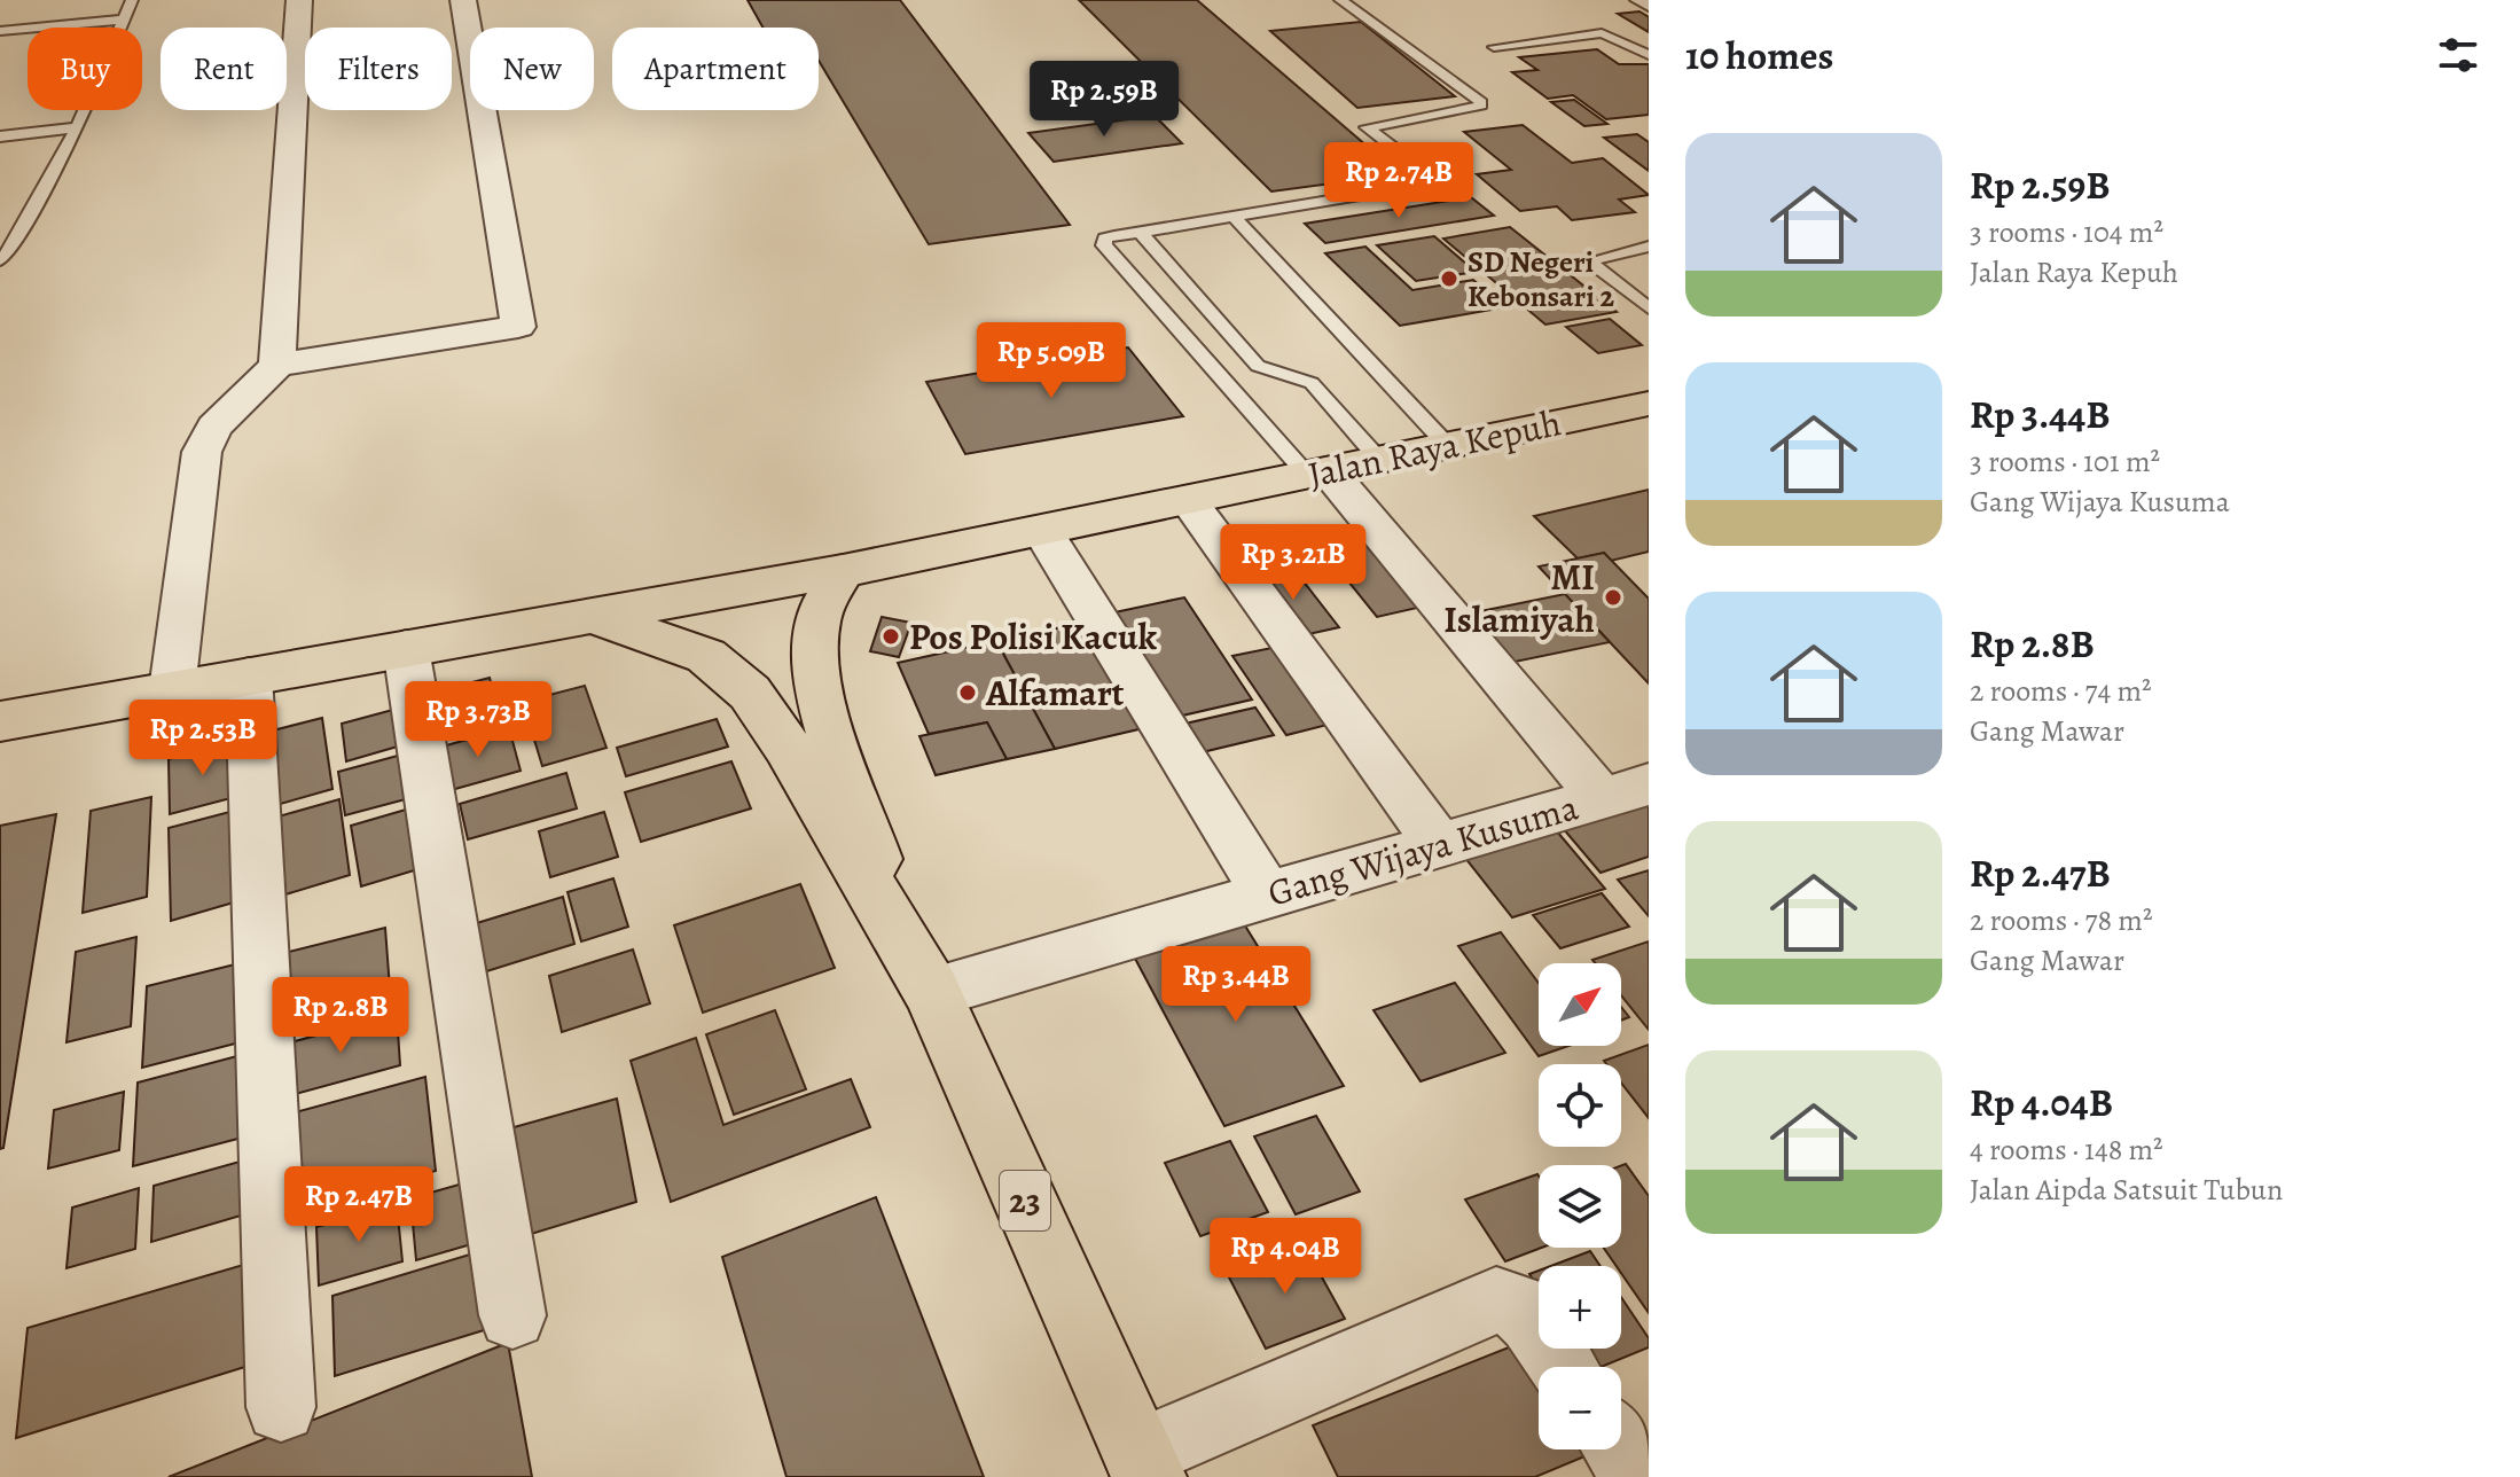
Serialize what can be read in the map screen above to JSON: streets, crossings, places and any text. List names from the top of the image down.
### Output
{
  "streets": {
    "main road": ["Jalan Raya Kepuh", "23"],
    "street": ["Gang Wijaya Kusuma"]
  },
  "crossings": [
    ["Jalan Raya Kepuh", "23"],
    ["Gang Wijaya Kusuma", "23"]
  ],
  "places": [
    "SD Negeri Kebonsari 2",
    "MI Islamiyah",
    "Pos Polisi Kacuk",
    "Alfamart"
  ],
  "north": "top right",
  "page": {
    "heading": "10 homes",
    "chip": [
      "Buy",
      "Rent",
      "Filters",
      "New",
      "Apartment"
    ],
    "price": [
      "Rp 2.59B",
      "Rp 2.74B",
      "Rp 5.09B",
      "Rp 3.21B",
      "Rp 3.73B",
      "Rp 2.53B",
      "Rp 3.44B",
      "Rp 2.8B",
      "Rp 2.47B",
      "Rp 4.04B"
    ],
    "list": [
      {
        "name": "Rp 2.59B",
        "note": "3 rooms · 104 m² · Jalan Raya Kepuh"
      },
      {
        "name": "Rp 3.44B",
        "note": "3 rooms · 101 m² · Gang Wijaya Kusuma"
      },
      {
        "name": "Rp 2.8B",
        "note": "2 rooms · 74 m² · Gang Mawar"
      },
      {
        "name": "Rp 2.47B",
        "note": "2 rooms · 78 m² · Gang Mawar"
      },
      {
        "name": "Rp 4.04B",
        "note": "4 rooms · 148 m² · Jalan Aipda Satsuit Tubun"
      }
    ],
    "map_buttons": ["+", "−"]
  }
}
